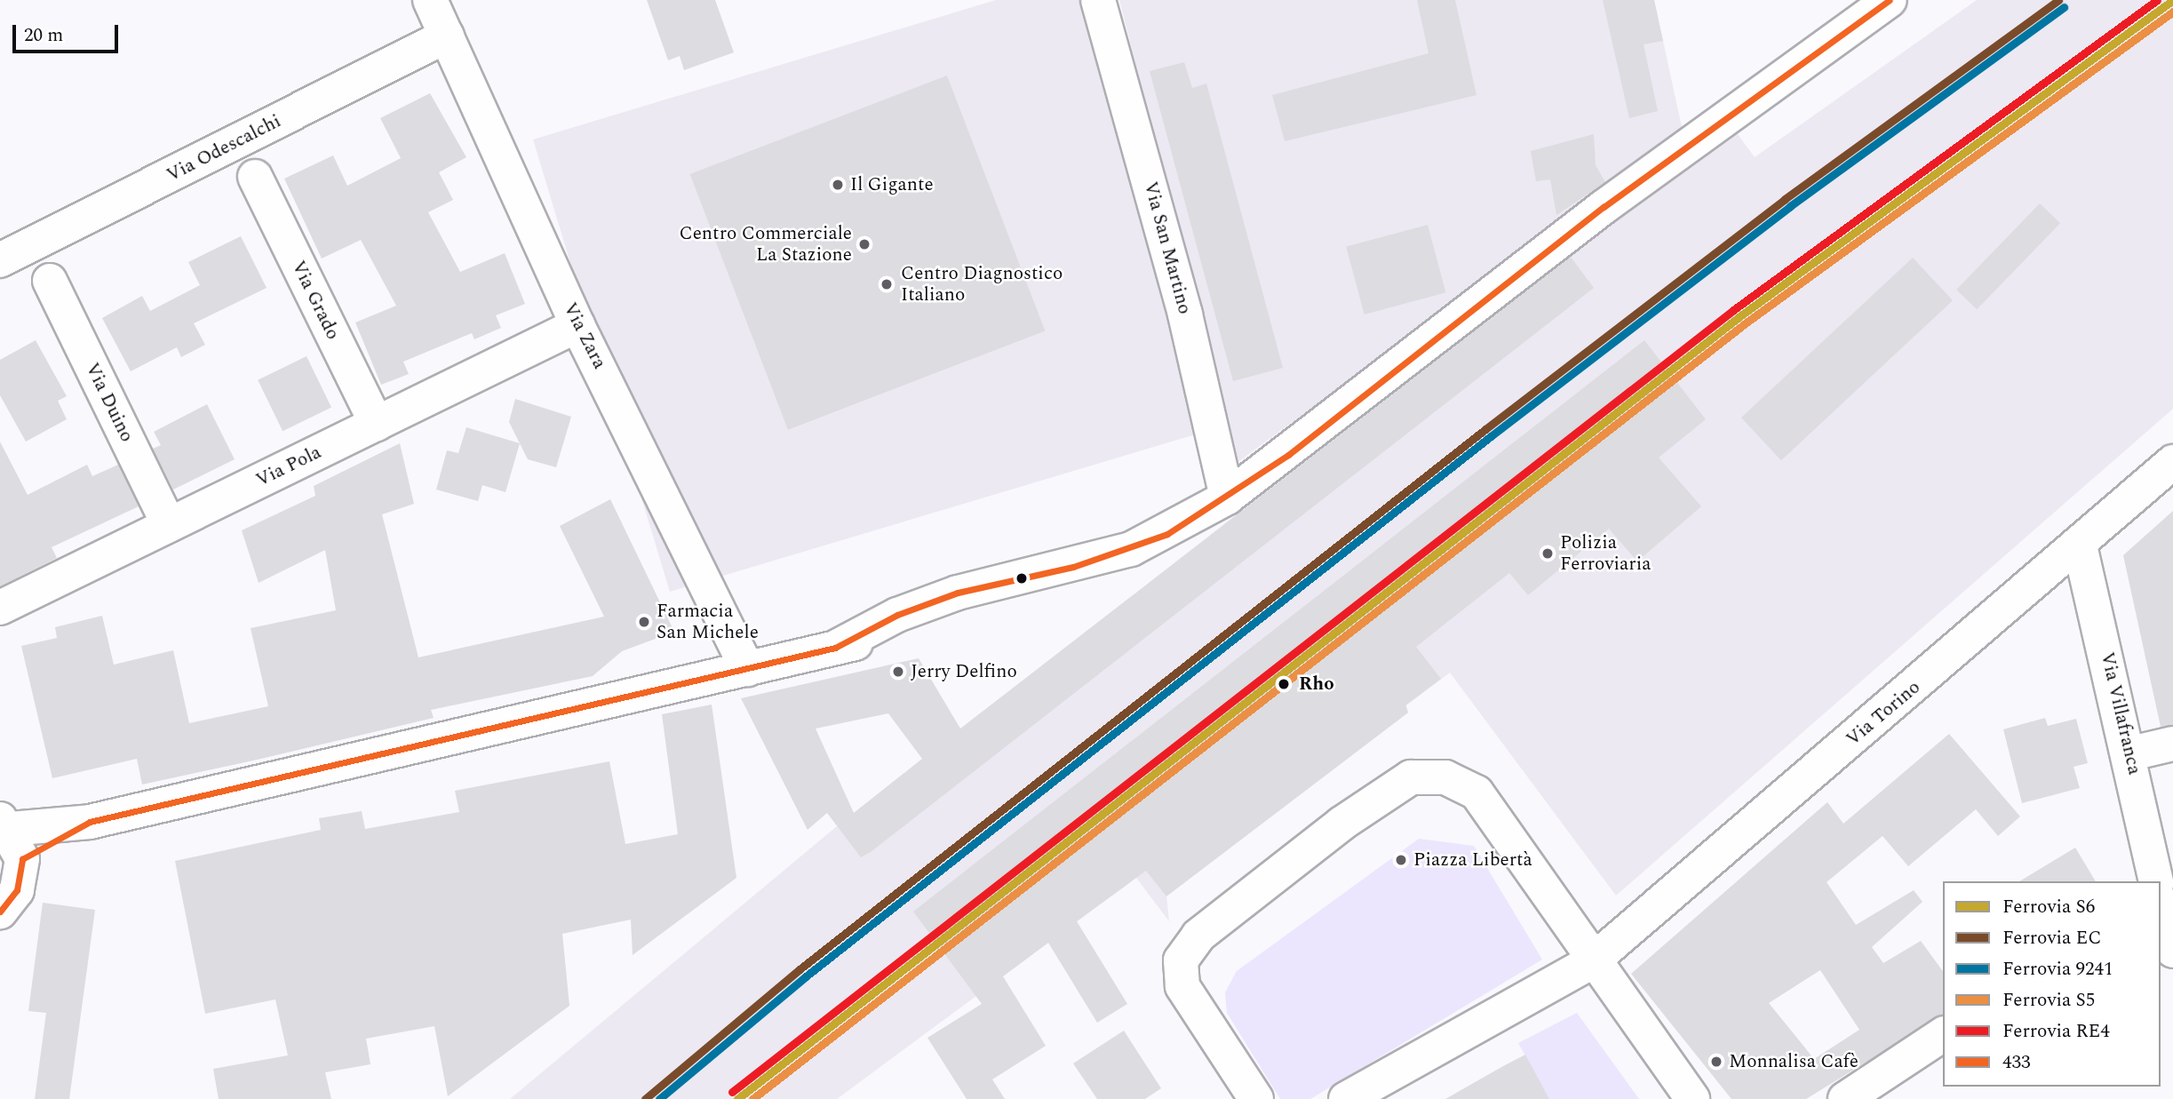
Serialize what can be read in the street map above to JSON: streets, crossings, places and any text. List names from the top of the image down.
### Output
{
  "streets": {
    "street": [
      "Via Odescalchi",
      "Via San Martino",
      "Via Grado",
      "Via Zara",
      "Via Duino",
      "Via Pola",
      "Via Torino",
      "Via Villafranca"
    ]
  },
  "crossings": [
    ["Via Odescalchi", "Via Zara"],
    ["Via Grado", "Via Pola"],
    ["Via Zara", "Via Pola"],
    ["Via Duino", "Via Pola"],
    ["Via Torino", "Via Villafranca"]
  ],
  "places": [
    "Il Gigante",
    "Centro Commerciale La Stazione",
    "Centro Diagnostico Italiano",
    "Polizia Ferroviaria",
    "Farmacia San Michele",
    "Jerry Delfino",
    "Rho",
    "Piazza Libertà",
    "Monnalisa Cafè"
  ],
  "lines": [
    "rail line S6",
    "rail line EC",
    "rail line RE4",
    "transit line 433",
    "rail line 9241",
    "rail line S5"
  ],
  "legend": [
    "Ferrovia S6",
    "Ferrovia EC",
    "Ferrovia 9241",
    "Ferrovia S5",
    "Ferrovia RE4",
    "433"
  ],
  "scale_bar": "20 m"
}
